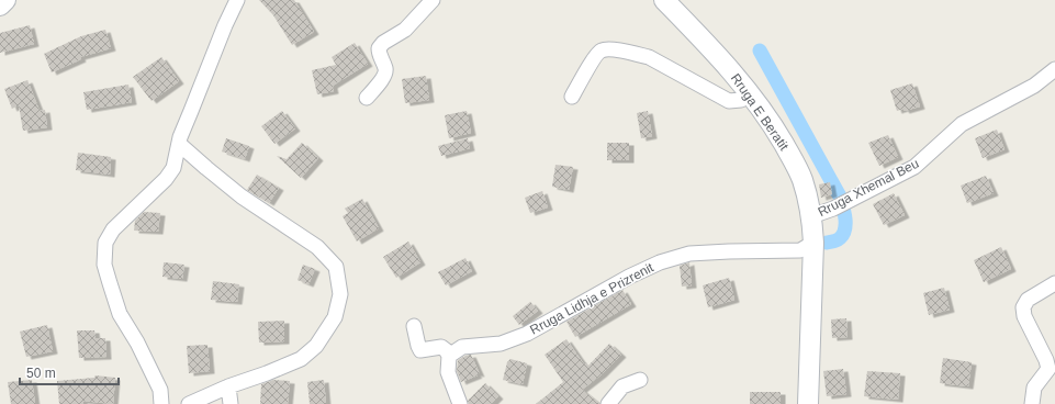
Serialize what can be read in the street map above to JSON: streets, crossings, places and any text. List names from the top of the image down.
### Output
{
  "streets": {
    "main road": ["Rruga E Beratit"],
    "street": ["Rruga Xhemal Beu", "Rruga Lidhja e Prizrenit"]
  },
  "crossings": [
    ["Rruga E Beratit", "Rruga Xhemal Beu"],
    ["Rruga E Beratit", "Rruga Lidhja e Prizrenit"]
  ],
  "scale_bar": "50 m"
}
